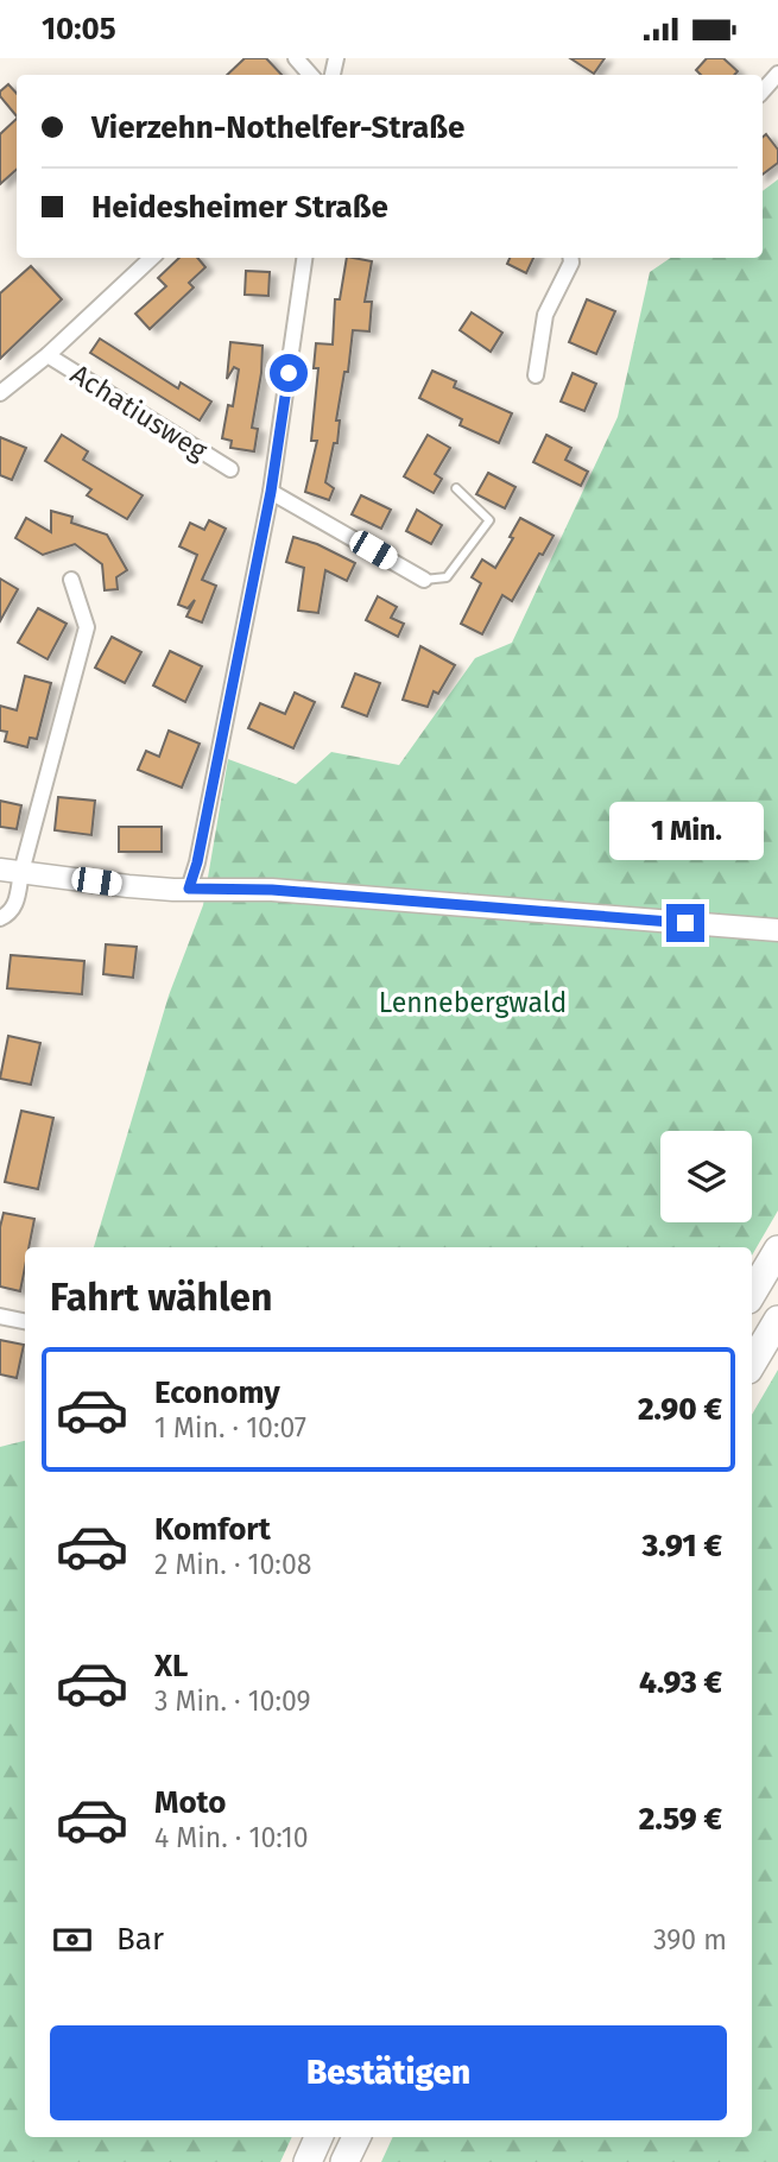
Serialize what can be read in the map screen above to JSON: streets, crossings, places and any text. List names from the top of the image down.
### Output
{
  "streets": {
    "street": ["Achatiusweg"]
  },
  "parks": ["Lennebergwald"],
  "page": {
    "status": "10:05",
    "banner": ["Vierzehn-Nothelfer-Straße", "Heidesheimer Straße"],
    "bubble": "1 Min.",
    "heading": "Fahrt wählen",
    "list": [
      {
        "name": "Economy",
        "note": "1 Min. · 10:07",
        "value": "2.90 €"
      },
      {
        "name": "Komfort",
        "note": "2 Min. · 10:08",
        "value": "3.91 €"
      },
      {
        "name": "XL",
        "note": "3 Min. · 10:09",
        "value": "4.93 €"
      },
      {
        "name": "Moto",
        "note": "4 Min. · 10:10",
        "value": "2.59 €"
      }
    ],
    "pay": ["Bar", "390 m"],
    "buttons": "Bestätigen"
  }
}
